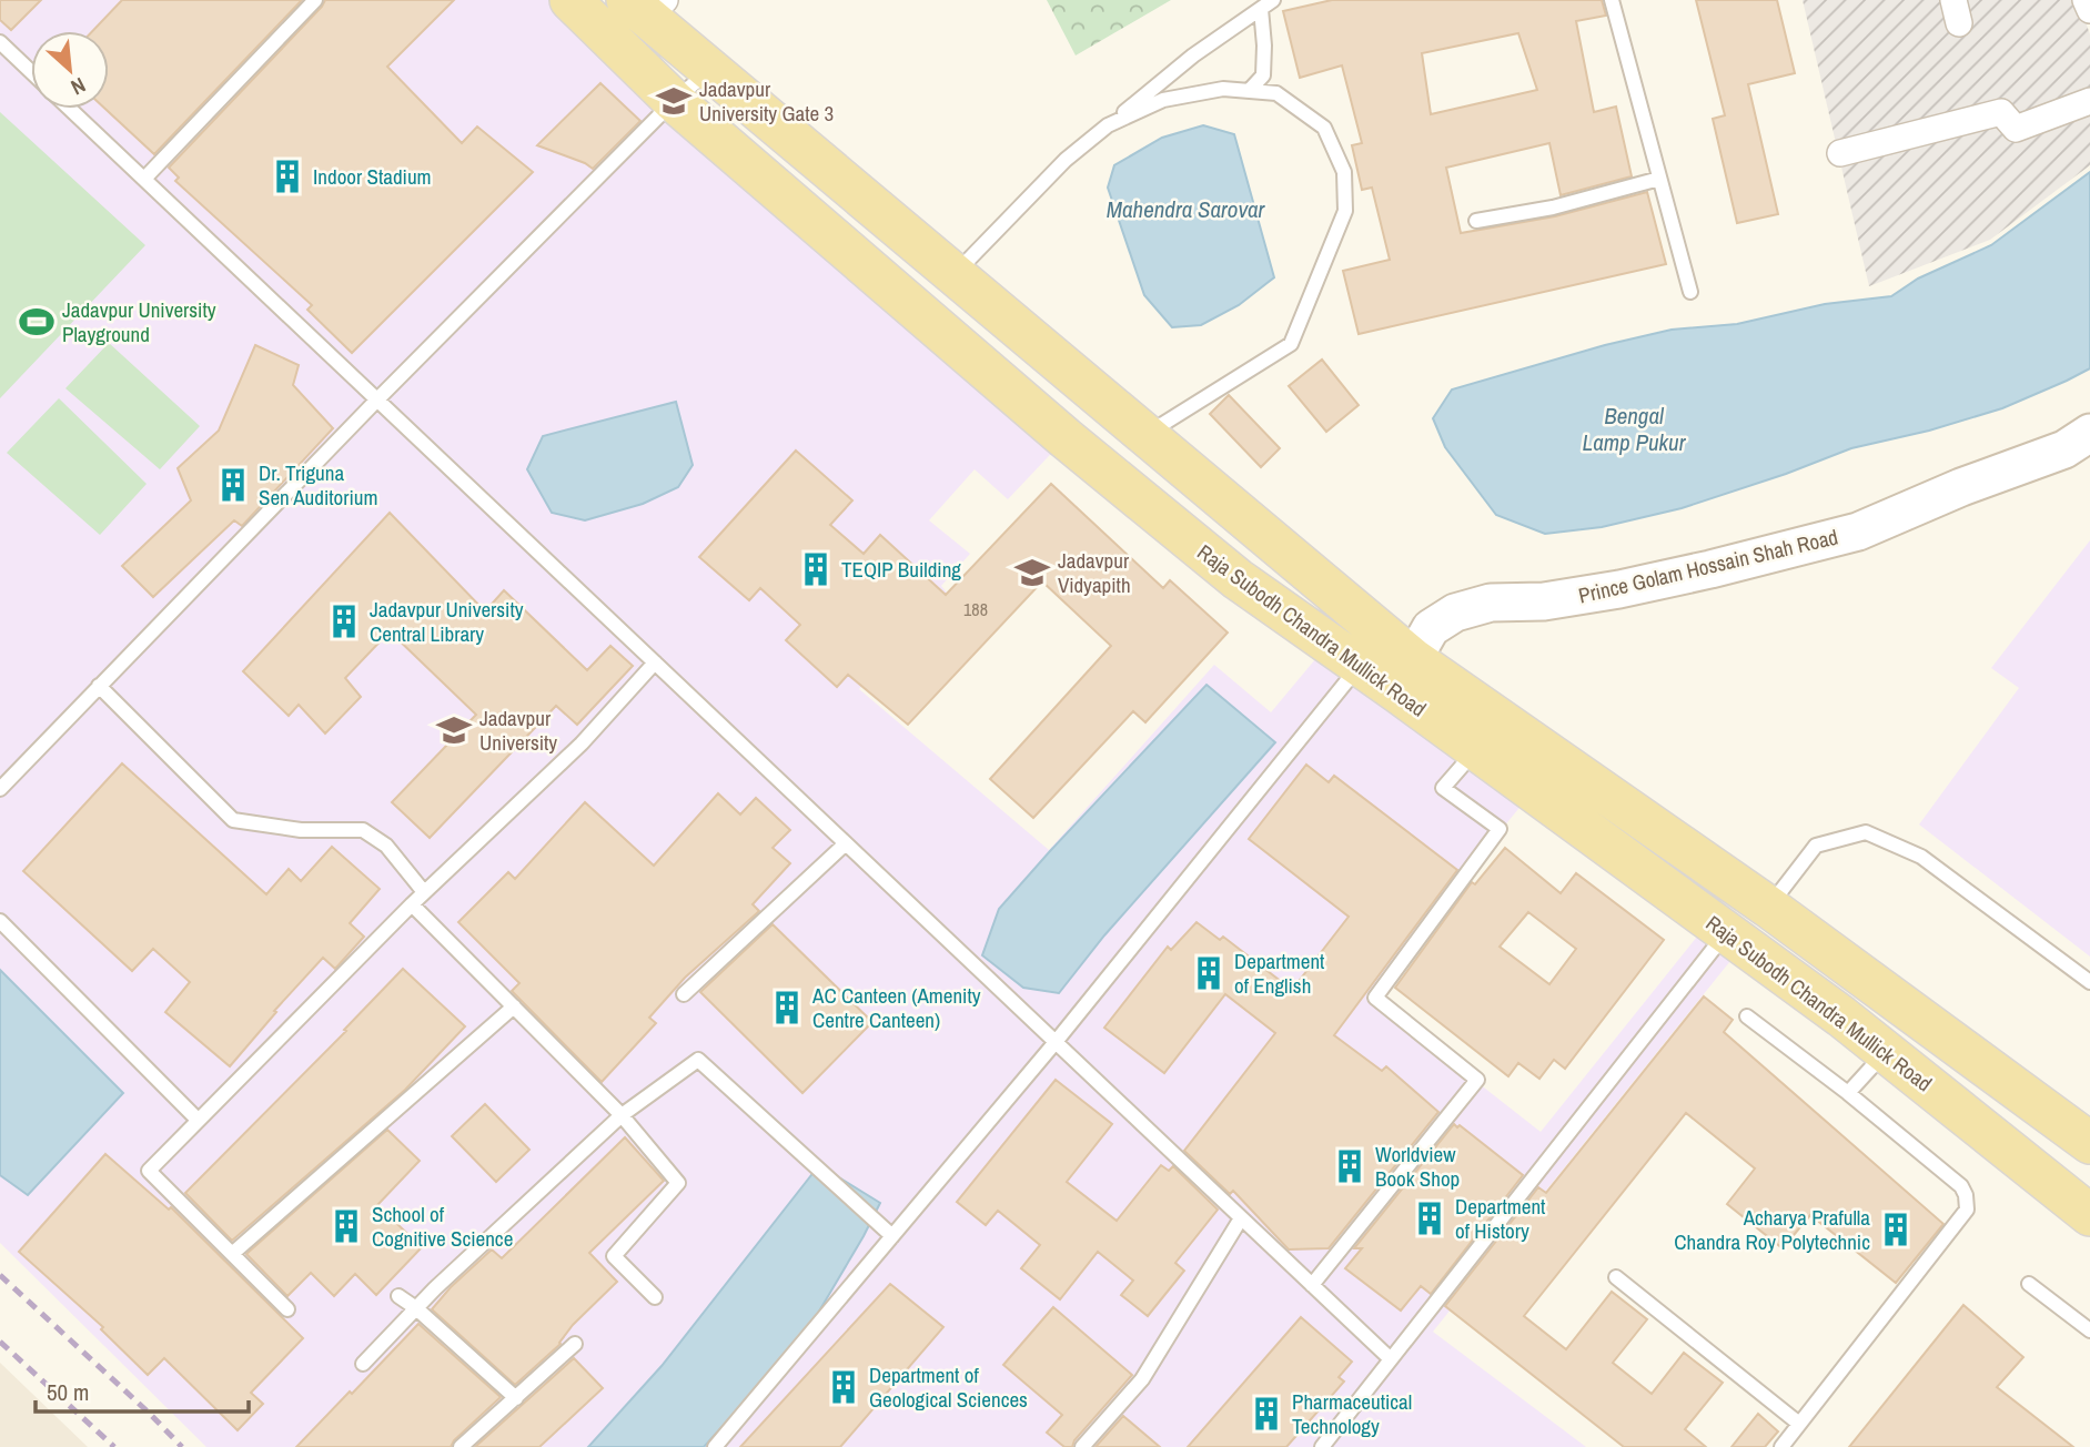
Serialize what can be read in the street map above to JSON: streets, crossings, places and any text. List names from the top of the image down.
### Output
{
  "streets": {
    "main road": ["Raja Subodh Chandra Mullick Road"],
    "street": ["Prince Golam Hossain Shah Road"]
  },
  "crossings": [
    ["Prince Golam Hossain Shah Road", "Raja Subodh Chandra Mullick Road"]
  ],
  "water": ["Mahendra Sarovar", "Bengal Lamp Pukur"],
  "places": {
    "school or university": ["Jadavpur University Gate 3", "Jadavpur Vidyapith", "Jadavpur University"],
    "building": [
      "Indoor Stadium",
      "Dr. Triguna Sen Auditorium",
      "TEQIP Building",
      "Jadavpur University Central Library",
      "Department of English",
      "AC Canteen (Amenity Centre Canteen)",
      "Worldview Book Shop",
      "Department of History",
      "School of Cognitive Science",
      "Acharya Prafulla Chandra Roy Polytechnic",
      "Department of Geological Sciences",
      "Pharmaceutical Technology"
    ],
    "sports": ["Jadavpur University Playground"]
  },
  "house_numbers": ["188"],
  "scale_bar": "50 m",
  "north": "bottom right"
}
